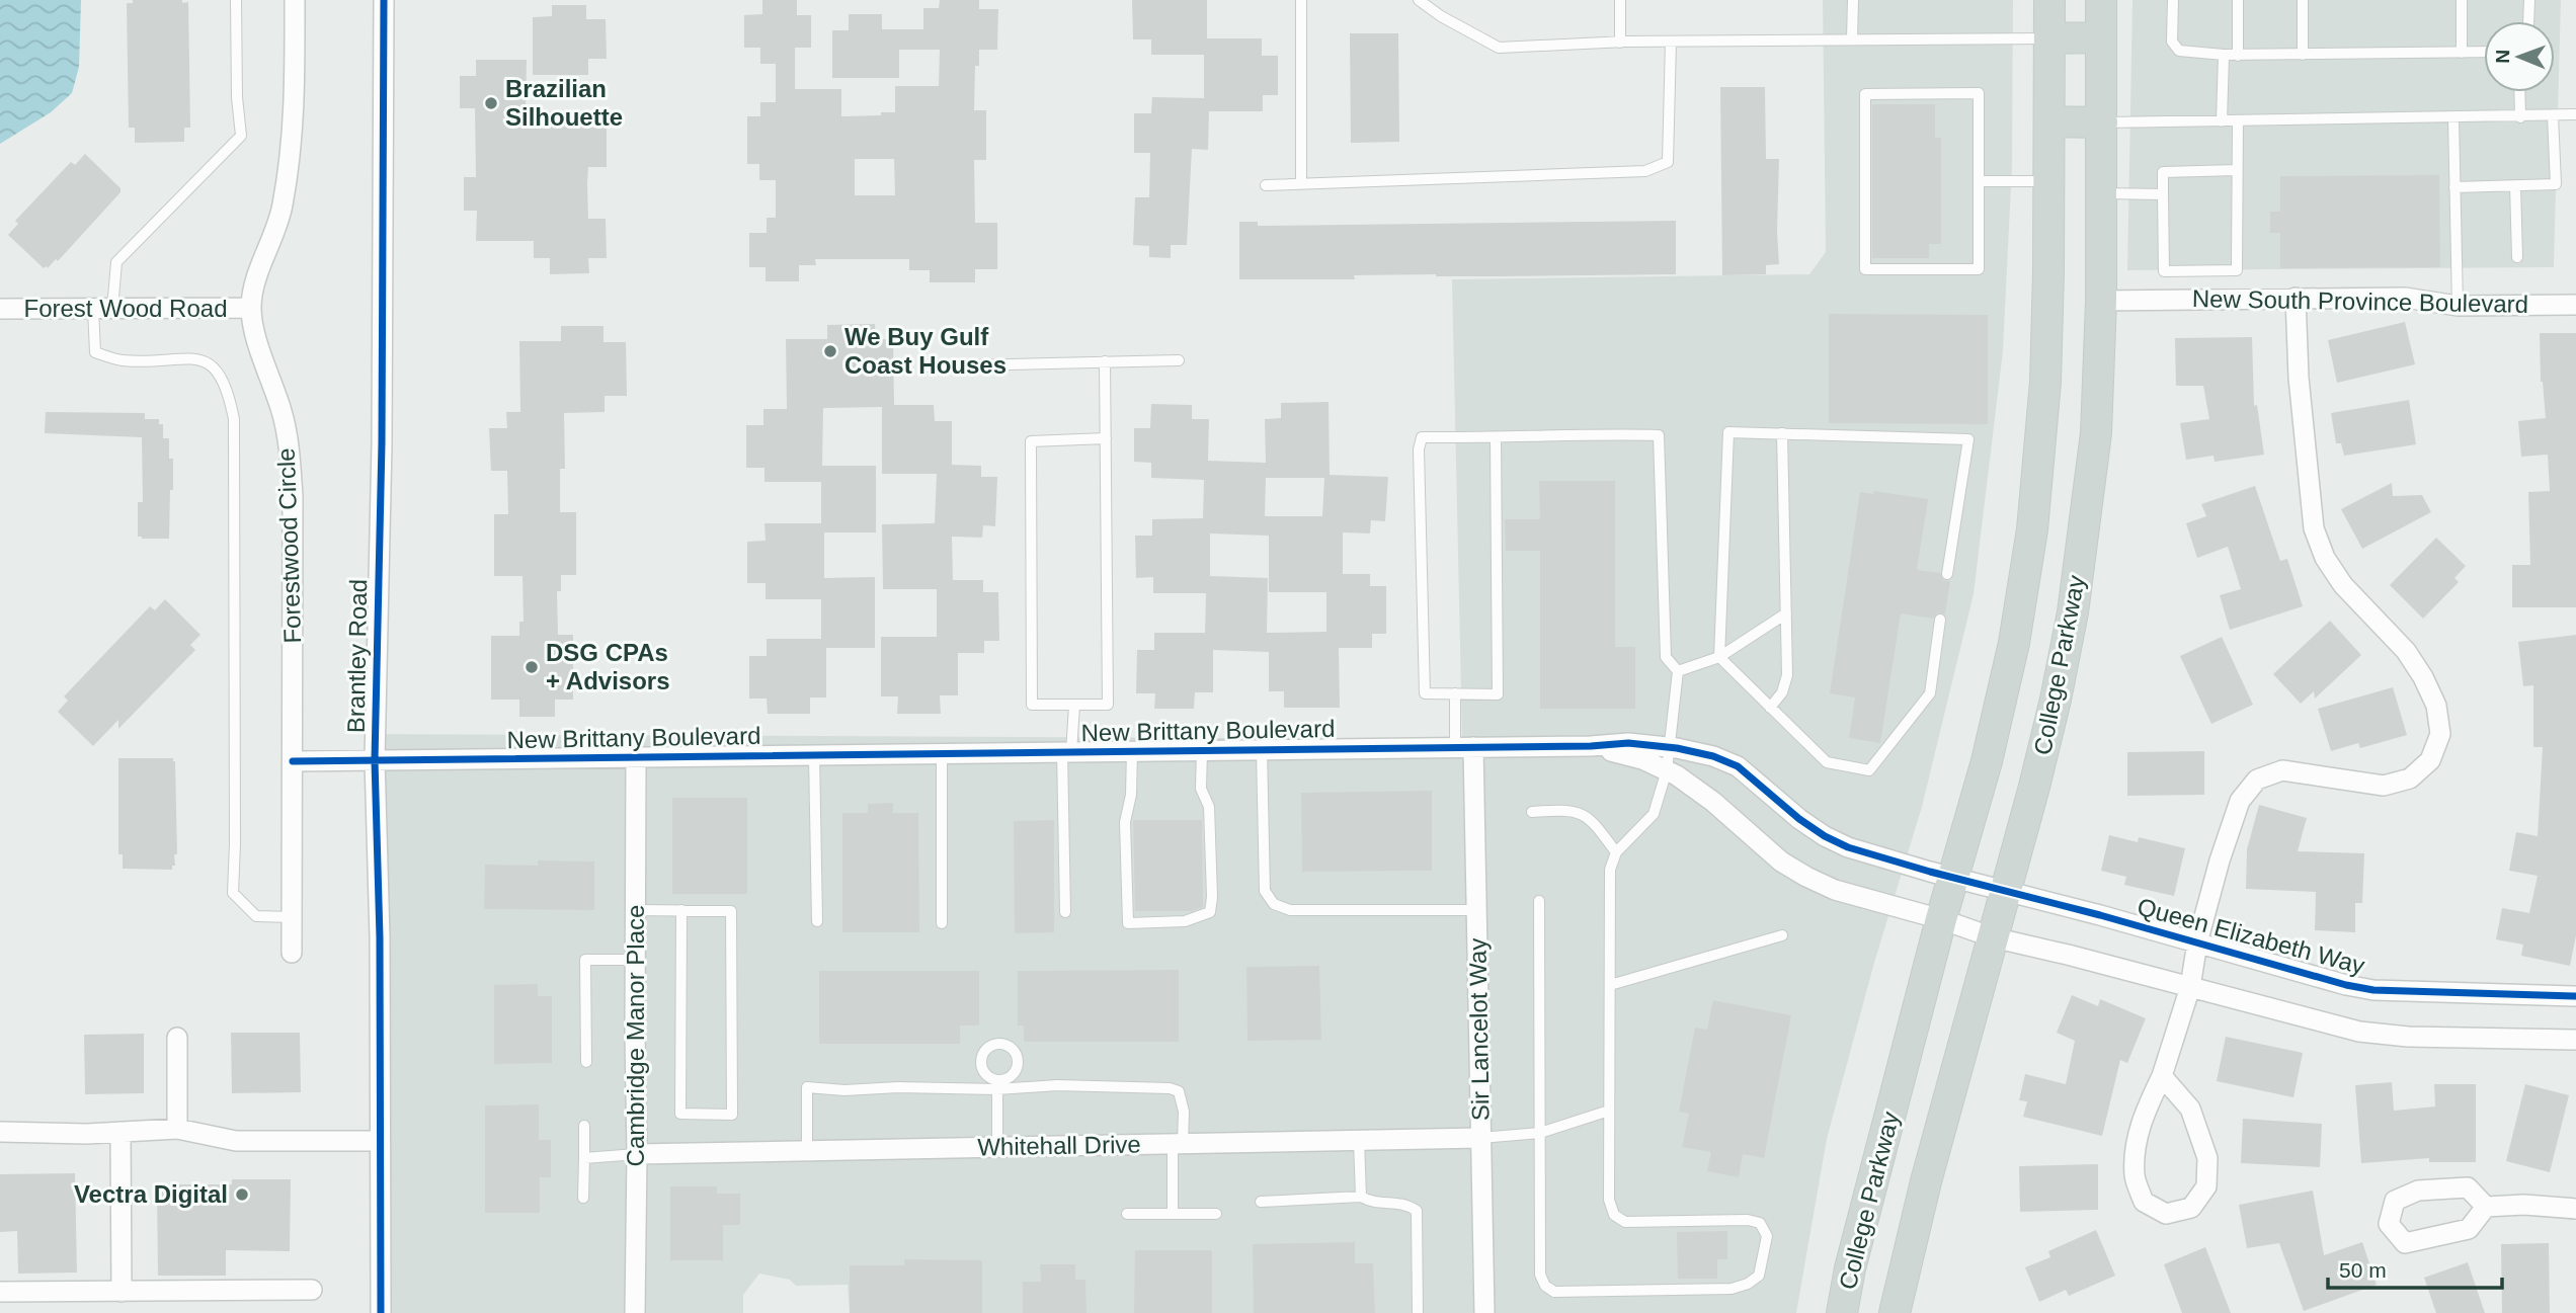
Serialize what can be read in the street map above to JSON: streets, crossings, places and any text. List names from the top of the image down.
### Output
{
  "streets": {
    "main road": ["College Parkway"],
    "street": [
      "New South Province Boulevard",
      "Forest Wood Road",
      "Forestwood Circle",
      "Brantley Road",
      "New Brittany Boulevard",
      "Queen Elizabeth Way",
      "Sir Lancelot Way",
      "Cambridge Manor Place",
      "Whitehall Drive"
    ]
  },
  "crossings": [
    ["New South Province Boulevard", "College Parkway"],
    ["Forest Wood Road", "Forestwood Circle"],
    ["Brantley Road", "New Brittany Boulevard"],
    ["College Parkway", "New Brittany Boulevard"],
    ["College Parkway", "Queen Elizabeth Way"],
    ["New Brittany Boulevard", "Queen Elizabeth Way"],
    ["New Brittany Boulevard", "Sir Lancelot Way"],
    ["New Brittany Boulevard", "Cambridge Manor Place"],
    ["Sir Lancelot Way", "Whitehall Drive"],
    ["Cambridge Manor Place", "Whitehall Drive"]
  ],
  "places": [
    "Brazilian Silhouette",
    "We Buy Gulf Coast Houses",
    "DSG CPAs + Advisors",
    "Vectra Digital"
  ],
  "scale_bar": "50 m",
  "north": "left"
}
